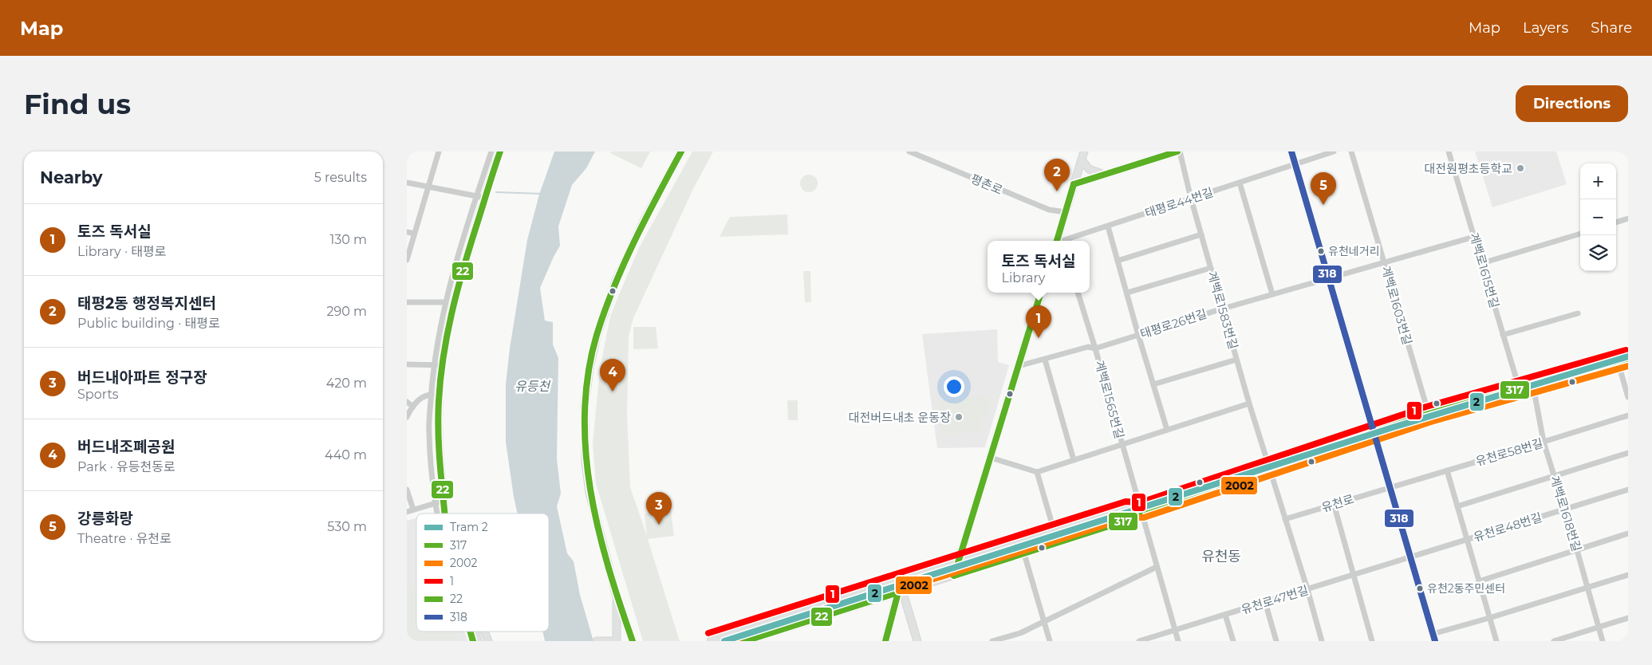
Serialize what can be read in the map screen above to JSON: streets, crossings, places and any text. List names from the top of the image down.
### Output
{
  "streets": {
    "street": [
      "평촌로",
      "태평로44번길",
      "계백로1615번길",
      "계백로1603번길",
      "계백로1583번길",
      "태평로26번길",
      "계백로1565번길",
      "유천로58번길",
      "유천로",
      "계백로1618번길",
      "유천로48번길",
      "유천로47번길"
    ]
  },
  "crossings": [
    ["태평로44번길", "계백로1583번길"],
    ["계백로1615번길", "태평로26번길"],
    ["계백로1603번길", "태평로26번길"],
    ["계백로1583번길", "태평로26번길"],
    ["계백로1583번길", "유천로"],
    ["계백로1583번길", "유천로47번길"],
    ["태평로26번길", "계백로1565번길"],
    ["계백로1565번길", "유천로47번길"],
    ["유천로58번길", "유천로"],
    ["유천로58번길", "계백로1618번길"],
    ["계백로1618번길", "유천로48번길"],
    ["유천로48번길", "유천로47번길"]
  ],
  "districts": ["유천동"],
  "water": ["유등천"],
  "places": [
    "대전원평초등학교",
    "유천네거리",
    "대전버드내초 운동장",
    "유천2동주민센터"
  ],
  "lines": [
    "transit line 317",
    "transit line 22",
    "transit line 318",
    "transit line 1",
    "tram line 2",
    "transit line 2002"
  ],
  "legend": [
    "Tram 2",
    "317",
    "2002",
    "1",
    "22",
    "318"
  ],
  "page": {
    "header": "Map",
    "nav": ["Map", "Layers", "Share"],
    "buttons": "Directions",
    "title": "Find us",
    "heading": ["Nearby", "5 results"],
    "pins": [
      "2",
      "5",
      "1",
      "4",
      "3"
    ],
    "map_buttons": ["+", "−"],
    "list": [
      {
        "mark": "1",
        "name": "토즈 독서실",
        "note": "Library · 태평로",
        "value": "130 m"
      },
      {
        "mark": "2",
        "name": "태평2동 행정복지센터",
        "note": "Public building · 태평로",
        "value": "290 m"
      },
      {
        "mark": "3",
        "name": "버드내아파트 정구장",
        "note": "Sports",
        "value": "420 m"
      },
      {
        "mark": "4",
        "name": "버드내조폐공원",
        "note": "Park · 유등천동로",
        "value": "440 m"
      },
      {
        "mark": "5",
        "name": "강릉화랑",
        "note": "Theatre · 유천로",
        "value": "530 m"
      }
    ],
    "popup": ["토즈 독서실", "Library"]
  }
}
